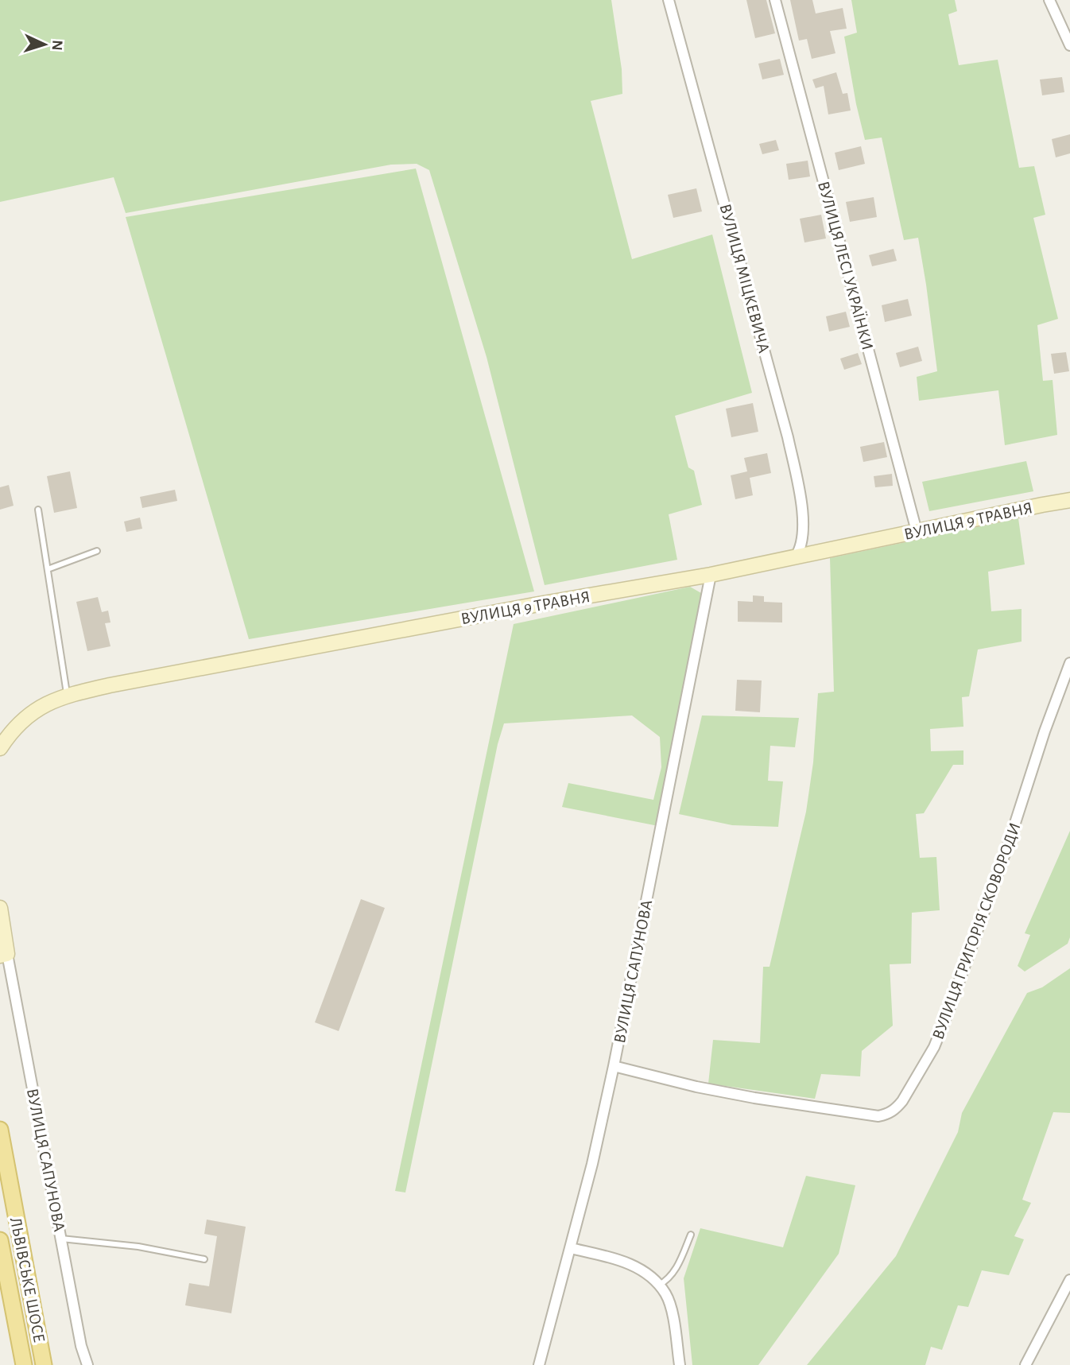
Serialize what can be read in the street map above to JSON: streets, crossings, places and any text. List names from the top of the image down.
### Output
{
  "streets": {
    "main road": ["ЛЬВІВСЬКЕ ШОСЕ"],
    "street": [
      "ВУЛИЦЯ ЛЕСІ УКРАЇНКИ",
      "ВУЛИЦЯ МІЦКЕВИЧА",
      "ВУЛИЦЯ 9 ТРАВНЯ",
      "ВУЛИЦЯ ГРИГОРІЯ СКОВОРОДИ",
      "ВУЛИЦЯ САПУНОВА"
    ]
  },
  "crossings": [
    ["ВУЛИЦЯ ЛЕСІ УКРАЇНКИ", "ВУЛИЦЯ 9 ТРАВНЯ"],
    ["ВУЛИЦЯ МІЦКЕВИЧА", "ВУЛИЦЯ 9 ТРАВНЯ"],
    ["ВУЛИЦЯ 9 ТРАВНЯ", "ВУЛИЦЯ САПУНОВА"],
    ["ВУЛИЦЯ ГРИГОРІЯ СКОВОРОДИ", "ВУЛИЦЯ САПУНОВА"]
  ],
  "north": "right"
}
